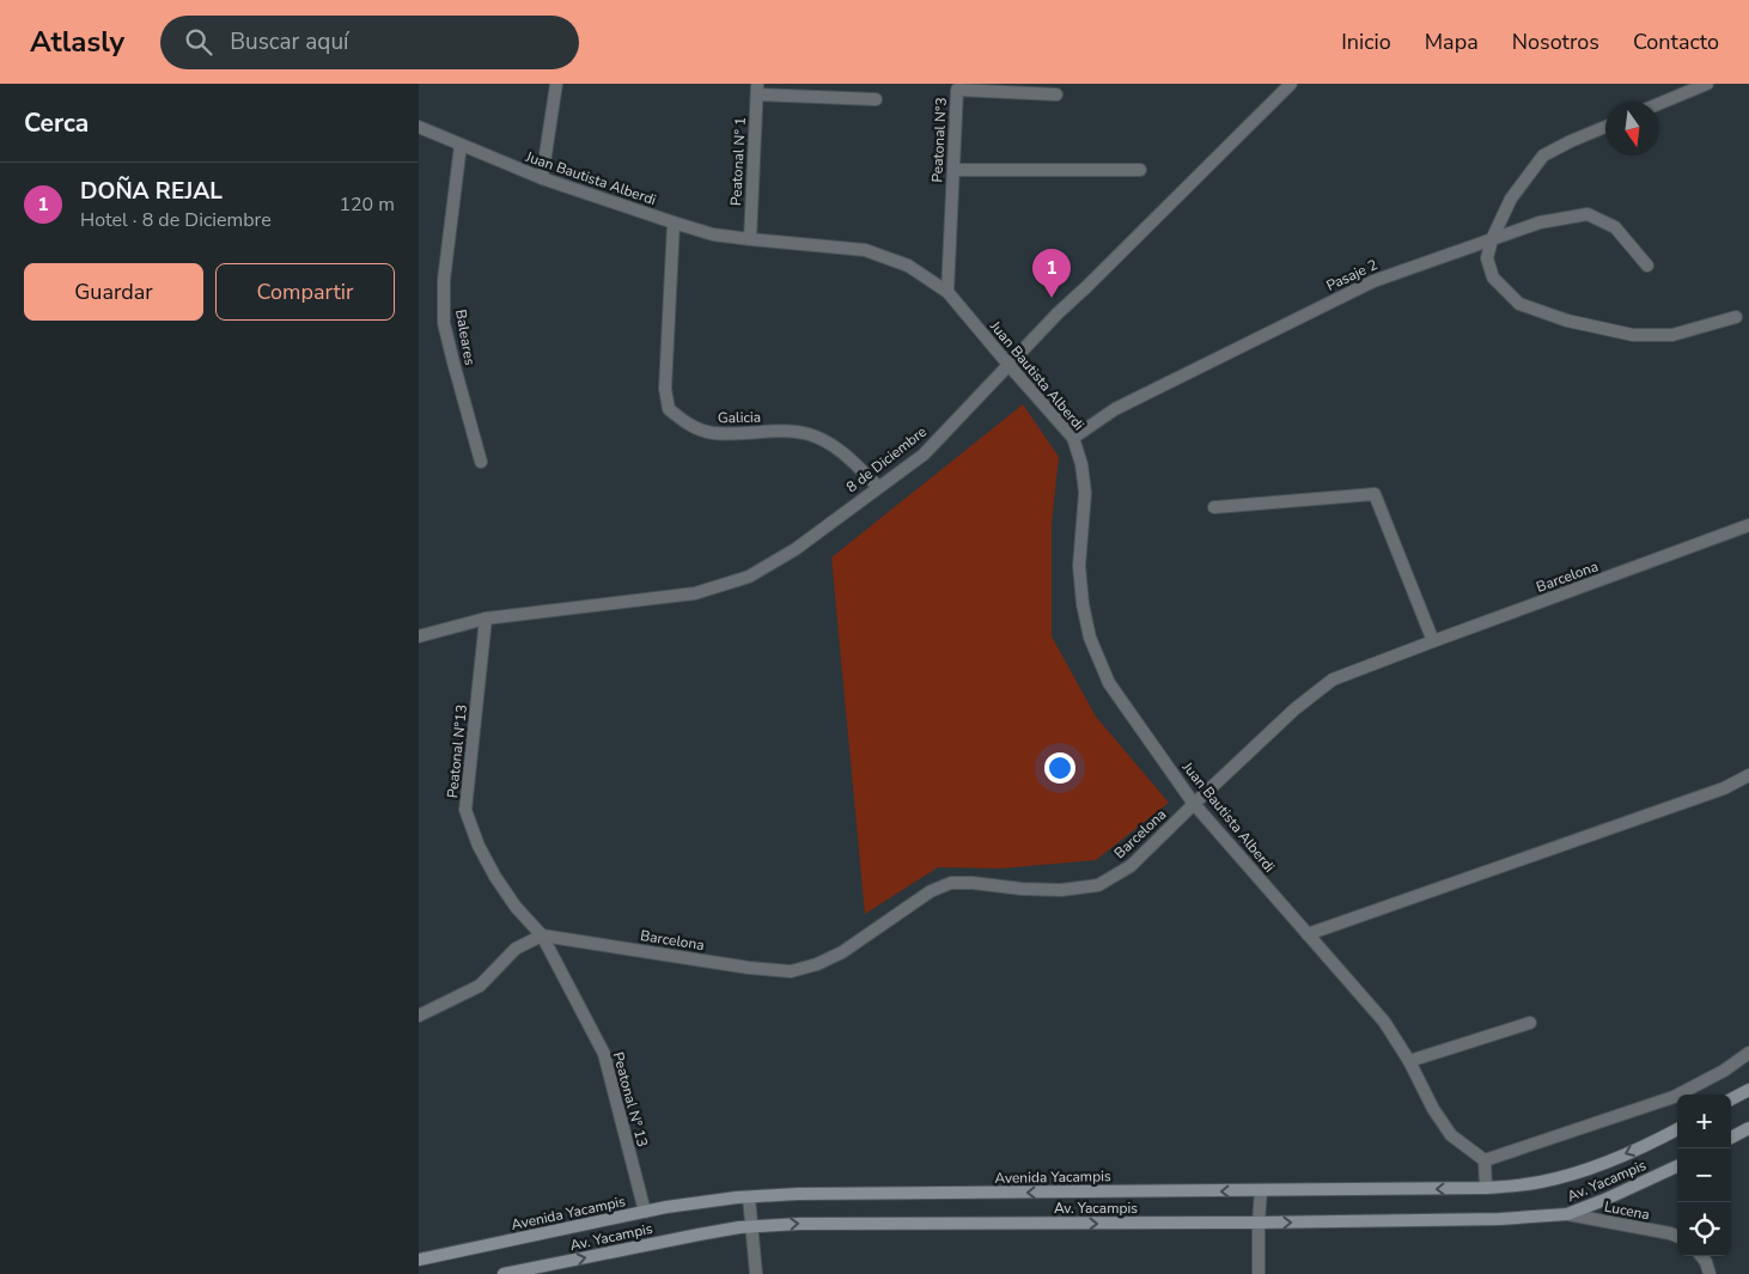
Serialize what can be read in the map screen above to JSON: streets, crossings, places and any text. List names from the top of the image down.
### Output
{
  "streets": {
    "street": [
      "Peatonal N°3",
      "Peatonal N° 1",
      "Juan Bautista Alberdi",
      "Pasaje 2",
      "Baleares",
      "Galicia",
      "8 de Diciembre",
      "Barcelona",
      "Peatonal N°13",
      "Peatonal N° 13",
      "Avenida Yacampis",
      "Av. Yacampis",
      "Lucena"
    ]
  },
  "crossings": [
    ["Peatonal N°3", "Juan Bautista Alberdi"],
    ["Peatonal N° 1", "Juan Bautista Alberdi"],
    ["Juan Bautista Alberdi", "Pasaje 2"],
    ["Juan Bautista Alberdi", "Baleares"],
    ["Juan Bautista Alberdi", "Galicia"],
    ["Juan Bautista Alberdi", "8 de Diciembre"],
    ["Juan Bautista Alberdi", "Barcelona"],
    ["Galicia", "8 de Diciembre"],
    ["8 de Diciembre", "Peatonal N°13"],
    ["Barcelona", "Peatonal N°13"],
    ["Barcelona", "Peatonal N° 13"],
    ["Peatonal N°13", "Peatonal N° 13"],
    ["Peatonal N° 13", "Avenida Yacampis"],
    ["Av. Yacampis", "Lucena"]
  ],
  "one_way": ["Avenida Yacampis", "Av. Yacampis"],
  "north": "bottom",
  "page": {
    "header": "Atlasly",
    "search": "Buscar aquí",
    "nav": [
      "Inicio",
      "Mapa",
      "Nosotros",
      "Contacto"
    ],
    "heading": "Cerca",
    "list": [
      {
        "mark": "1",
        "name": "DOÑA REJAL",
        "note": "Hotel · 8 de Diciembre",
        "value": "120 m"
      }
    ],
    "buttons": ["Guardar", "Compartir"],
    "pins": "1",
    "map_buttons": ["+", "−"]
  }
}
